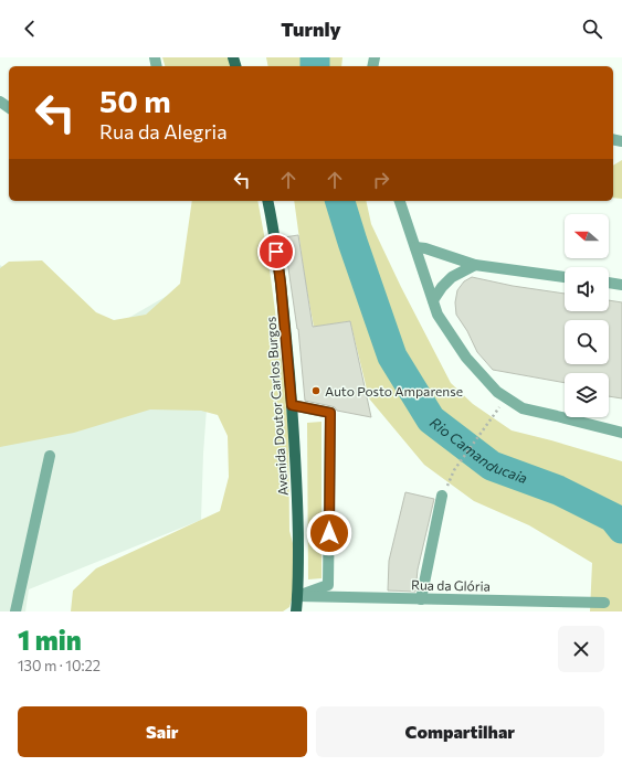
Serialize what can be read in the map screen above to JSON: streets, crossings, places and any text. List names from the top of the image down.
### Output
{
  "streets": {
    "main road": ["Avenida Doutor Carlos Burgos"],
    "street": ["Rua da Glória"]
  },
  "crossings": [
    ["Avenida Doutor Carlos Burgos", "Rua da Glória"]
  ],
  "water": ["Rio Camanducaia"],
  "places": ["Auto Posto Amparense"],
  "north": "left",
  "page": {
    "header": "Turnly",
    "turn": ["50 m", "Rua da Alegria"],
    "heading": ["1 min", "130 m · 10:22"],
    "buttons": ["Sair", "Compartilhar"]
  }
}
